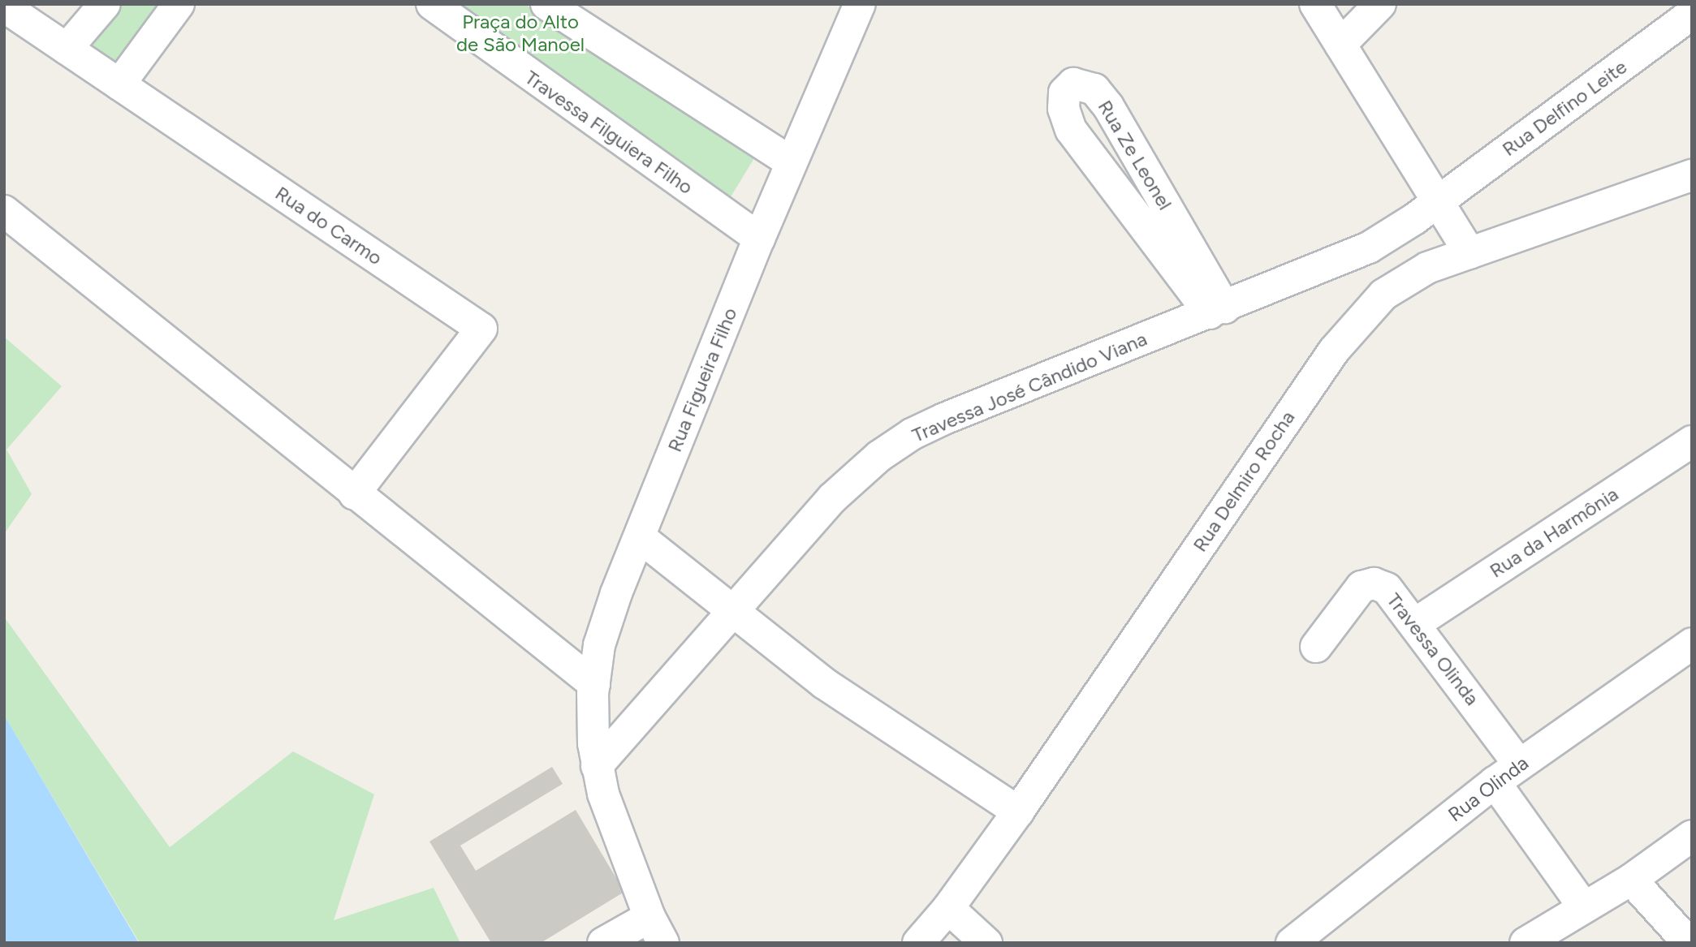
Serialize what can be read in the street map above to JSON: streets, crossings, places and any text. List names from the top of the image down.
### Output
{
  "streets": {
    "street": [
      "Rua Delfino Leite",
      "Travessa Filguiera Filho",
      "Rua Ze Leonel",
      "Rua do Carmo",
      "Rua Figueira Filho",
      "Travessa José Cândido Viana",
      "Rua Delmiro Rocha",
      "Rua da Harmônia",
      "Travessa Olinda",
      "Rua Olinda"
    ]
  },
  "crossings": [
    ["Rua Delfino Leite", "Travessa José Cândido Viana"],
    ["Travessa Filguiera Filho", "Rua Figueira Filho"],
    ["Rua Ze Leonel", "Travessa José Cândido Viana"],
    ["Rua Figueira Filho", "Travessa José Cândido Viana"],
    ["Rua da Harmônia", "Travessa Olinda"],
    ["Travessa Olinda", "Rua Olinda"]
  ],
  "parks": ["Praça do Alto de São Manoel"]
}
